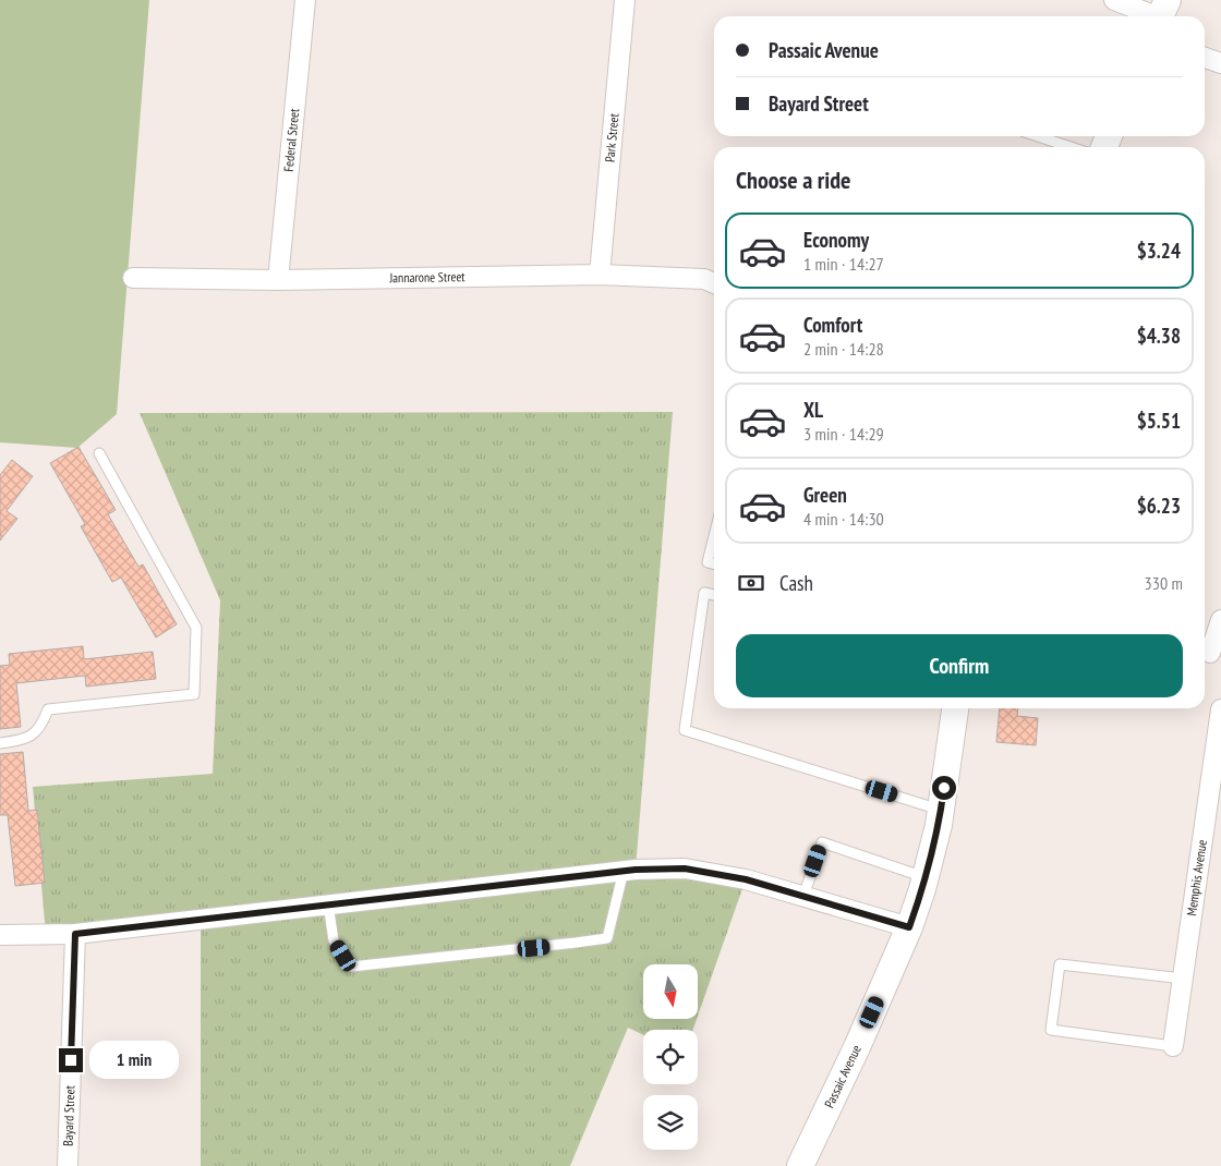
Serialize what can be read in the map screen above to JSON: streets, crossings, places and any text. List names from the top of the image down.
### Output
{
  "streets": {
    "street": [
      "Park Street",
      "Federal Street",
      "Jannarone Street",
      "Memphis Avenue",
      "Passaic Avenue",
      "Bayard Street"
    ]
  },
  "crossings": [
    ["Park Street", "Jannarone Street"],
    ["Federal Street", "Jannarone Street"]
  ],
  "north": "bottom",
  "page": {
    "banner": ["Passaic Avenue", "Bayard Street"],
    "heading": "Choose a ride",
    "list": [
      {
        "name": "Economy",
        "note": "1 min · 14:27",
        "value": "$3.24"
      },
      {
        "name": "Comfort",
        "note": "2 min · 14:28",
        "value": "$4.38"
      },
      {
        "name": "XL",
        "note": "3 min · 14:29",
        "value": "$5.51"
      },
      {
        "name": "Green",
        "note": "4 min · 14:30",
        "value": "$6.23"
      }
    ],
    "pay": ["Cash", "330 m"],
    "buttons": "Confirm",
    "bubble": "1 min"
  }
}
